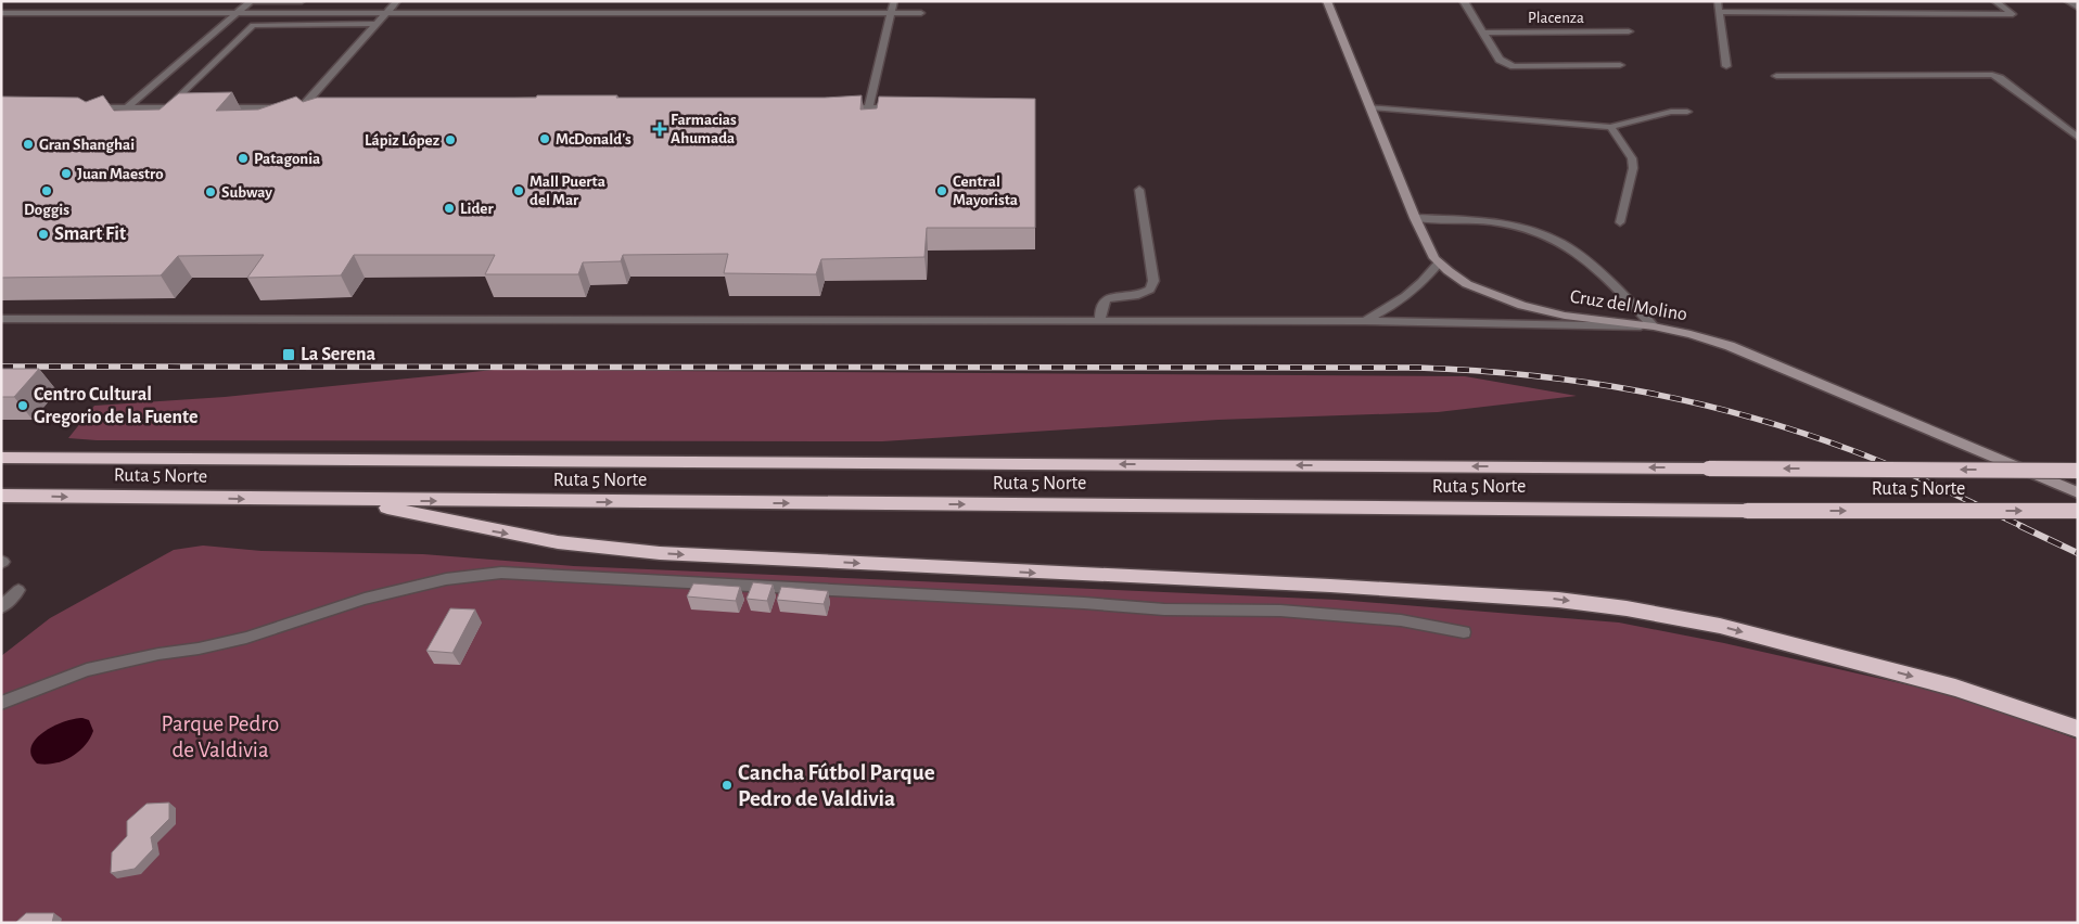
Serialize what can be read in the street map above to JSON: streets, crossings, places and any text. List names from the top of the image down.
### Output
{
  "streets": {
    "highway": ["Ruta 5 Norte"],
    "street": ["Placenza", "Cruz del Molino"]
  },
  "parks": ["Parque Pedro de Valdivia"],
  "places": {
    "health": ["Farmacias Ahumada"],
    "other": [
      "McDonald's",
      "Lápiz López",
      "Gran Shanghai",
      "Patagonia",
      "Juan Maestro",
      "Doggis",
      "Mall Puerta del Mar",
      "Central Mayorista",
      "Subway",
      "Lider",
      "Smart Fit",
      "Centro Cultural Gregorio de la Fuente",
      "Cancha Fútbol Parque Pedro de Valdivia"
    ],
    "transit": ["La Serena"]
  }
}
